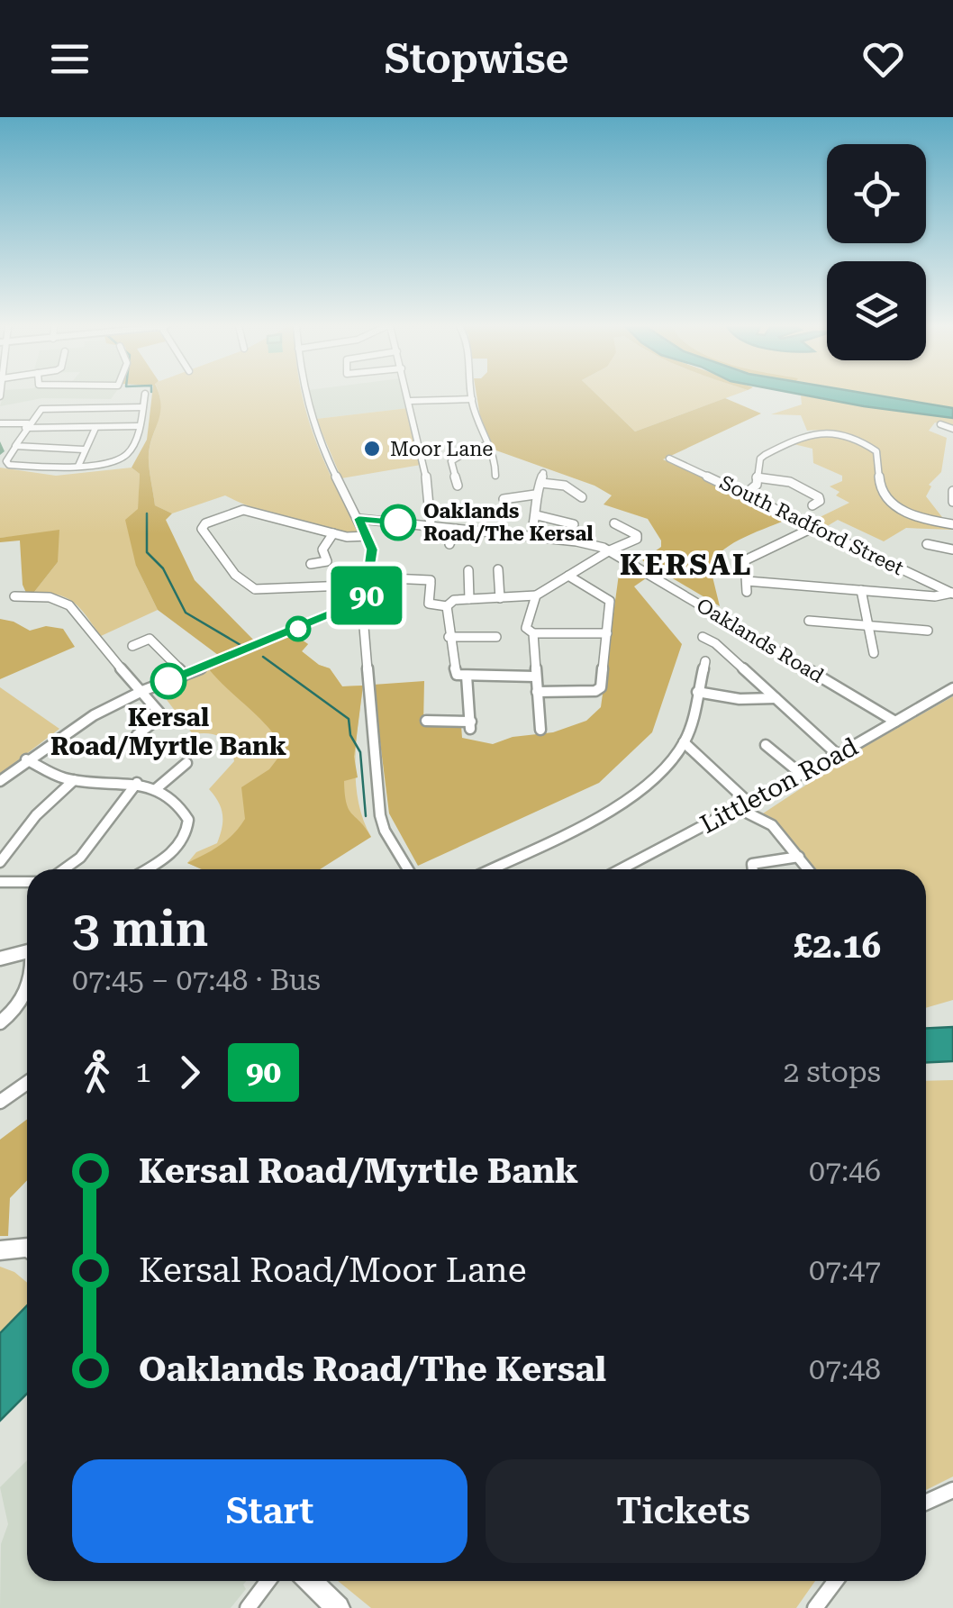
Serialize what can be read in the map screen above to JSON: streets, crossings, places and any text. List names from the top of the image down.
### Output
{
  "streets": {
    "street": ["South Radford Street", "Oaklands Road", "Littleton Road"]
  },
  "crossings": [
    ["Oaklands Road", "Littleton Road"]
  ],
  "districts": ["KERSAL"],
  "places": ["Moor Lane", "Oaklands Road/The Kersal", "Kersal Road/Myrtle Bank"],
  "lines": ["bus line 90"],
  "page": {
    "header": "Stopwise",
    "on_map": "90",
    "heading": ["3 min", "07:45 – 07:48 · Bus", "£2.16"],
    "legs": ["1", "90", "2 stops"],
    "list": [
      {
        "name": "Kersal Road/Myrtle Bank",
        "value": "07:46"
      },
      {
        "name": "Kersal Road/Moor Lane",
        "value": "07:47"
      },
      {
        "name": "Oaklands Road/The Kersal",
        "value": "07:48"
      }
    ],
    "buttons": ["Start", "Tickets"]
  }
}
